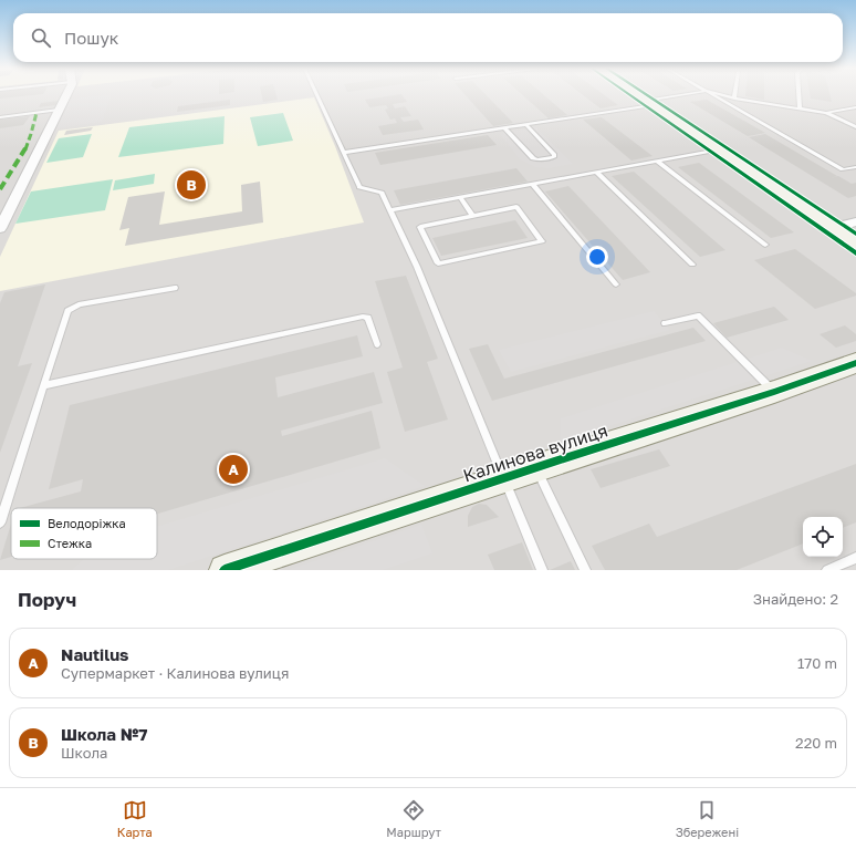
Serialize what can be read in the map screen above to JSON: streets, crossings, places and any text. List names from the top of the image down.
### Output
{
  "streets": {
    "street": ["Калинова вулиця"]
  },
  "legend": ["Велодоріжка", "Стежка"],
  "page": {
    "search": "Пошук",
    "pins": ["B", "A"],
    "heading": ["Поруч", "Знайдено: 2"],
    "list": [
      {
        "mark": "A",
        "name": "Nautilus",
        "note": "Супермаркет · Калинова вулиця",
        "value": "170 m"
      },
      {
        "mark": "B",
        "name": "Школа №7",
        "note": "Школа",
        "value": "220 m"
      }
    ],
    "nav": ["Карта", "Маршрут", "Збережені"]
  }
}
